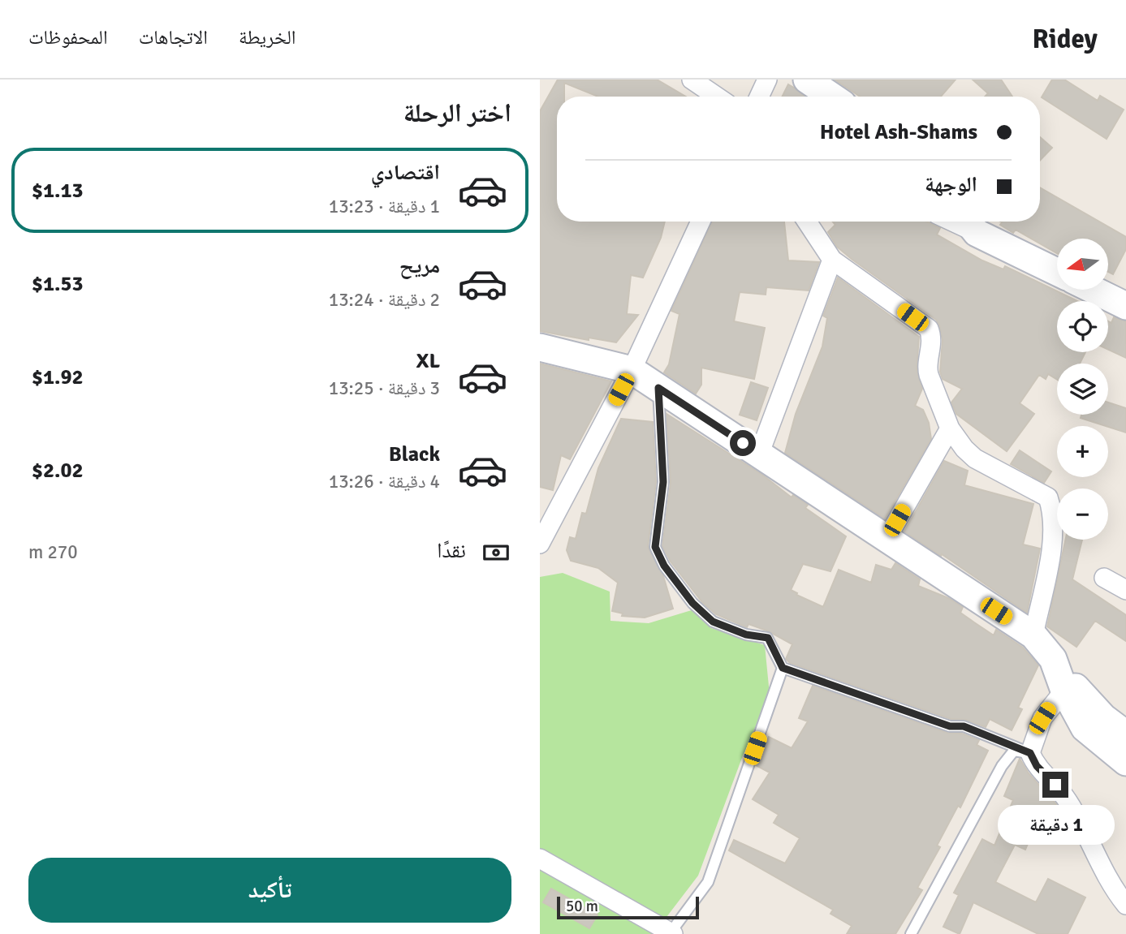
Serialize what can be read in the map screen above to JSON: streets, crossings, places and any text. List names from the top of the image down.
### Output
{
  "scale_bar": "50 m",
  "north": "left",
  "page": {
    "header": "Ridey",
    "nav": ["الخريطة", "الاتجاهات", "المحفوظات"],
    "heading": "اختر الرحلة",
    "banner": ["Hotel Ash-Shams", "الوجهة"],
    "list": [
      {
        "name": "اقتصادي",
        "note": "1 دقيقة · 13:23",
        "value": "$1.13"
      },
      {
        "name": "مريح",
        "note": "2 دقيقة · 13:24",
        "value": "$1.53"
      },
      {
        "name": "XL",
        "note": "3 دقيقة · 13:25",
        "value": "$1.92"
      },
      {
        "name": "Black",
        "note": "4 دقيقة · 13:26",
        "value": "$2.02"
      }
    ],
    "map_buttons": ["+", "−"],
    "pay": ["نقدًا", "270 m"],
    "bubble": "1 دقيقة",
    "buttons": "تأكيد",
    "scale": "50 m"
  }
}
